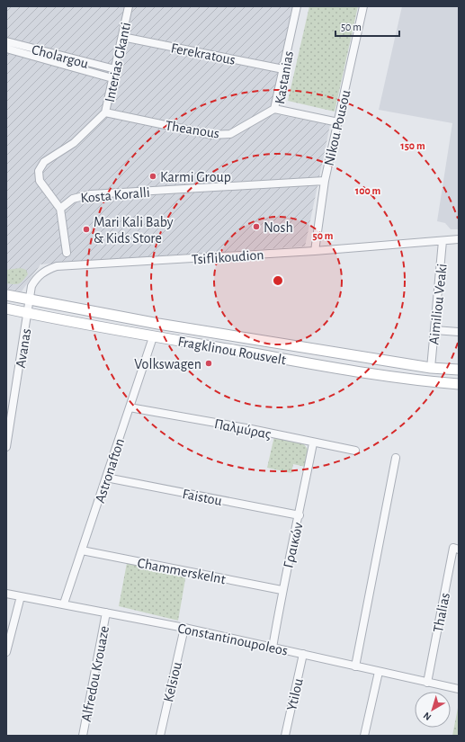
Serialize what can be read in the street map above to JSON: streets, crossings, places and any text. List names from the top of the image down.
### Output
{
  "streets": {
    "main road": ["Fragklinou Rousvelt"],
    "street": [
      "Ferekratous",
      "Cholargou",
      "Interias Gkanti",
      "Kastanias",
      "Nikou Pousou",
      "Theanous",
      "Kosta Koralli",
      "Tsiflikoudion",
      "Aimiliou Veaki",
      "Avanas",
      "Παλμύρας",
      "Astronafton",
      "Faistou",
      "Γραικών",
      "Chammerskelnt",
      "Thalias",
      "Constantinoupoleos",
      "Alfredou Krouaze",
      "Kelsiou",
      "Ytilou"
    ]
  },
  "crossings": [
    ["Ferekratous", "Interias Gkanti"],
    ["Ferekratous", "Kastanias"],
    ["Cholargou", "Interias Gkanti"],
    ["Interias Gkanti", "Theanous"],
    ["Interias Gkanti", "Kosta Koralli"],
    ["Kastanias", "Nikou Pousou"],
    ["Kastanias", "Theanous"],
    ["Nikou Pousou", "Kosta Koralli"],
    ["Nikou Pousou", "Tsiflikoudion"],
    ["Tsiflikoudion", "Aimiliou Veaki"],
    ["Tsiflikoudion", "Avanas"],
    ["Tsiflikoudion", "Fragklinou Rousvelt"],
    ["Aimiliou Veaki", "Fragklinou Rousvelt"],
    ["Avanas", "Fragklinou Rousvelt"],
    ["Fragklinou Rousvelt", "Astronafton"],
    ["Παλμύρας", "Astronafton"],
    ["Παλμύρας", "Γραικών"],
    ["Astronafton", "Faistou"],
    ["Astronafton", "Chammerskelnt"],
    ["Astronafton", "Constantinoupoleos"],
    ["Faistou", "Γραικών"],
    ["Γραικών", "Chammerskelnt"],
    ["Γραικών", "Constantinoupoleos"],
    ["Thalias", "Constantinoupoleos"],
    ["Constantinoupoleos", "Alfredou Krouaze"],
    ["Constantinoupoleos", "Kelsiou"],
    ["Constantinoupoleos", "Ytilou"]
  ],
  "places": [
    "Karmi Group",
    "Nosh",
    "Mari Kali Baby & Kids Store",
    "Volkswagen"
  ],
  "scale_bar": "50 m",
  "north": "bottom left",
  "rings": ["150 m", "100 m", "50 m"]
}
